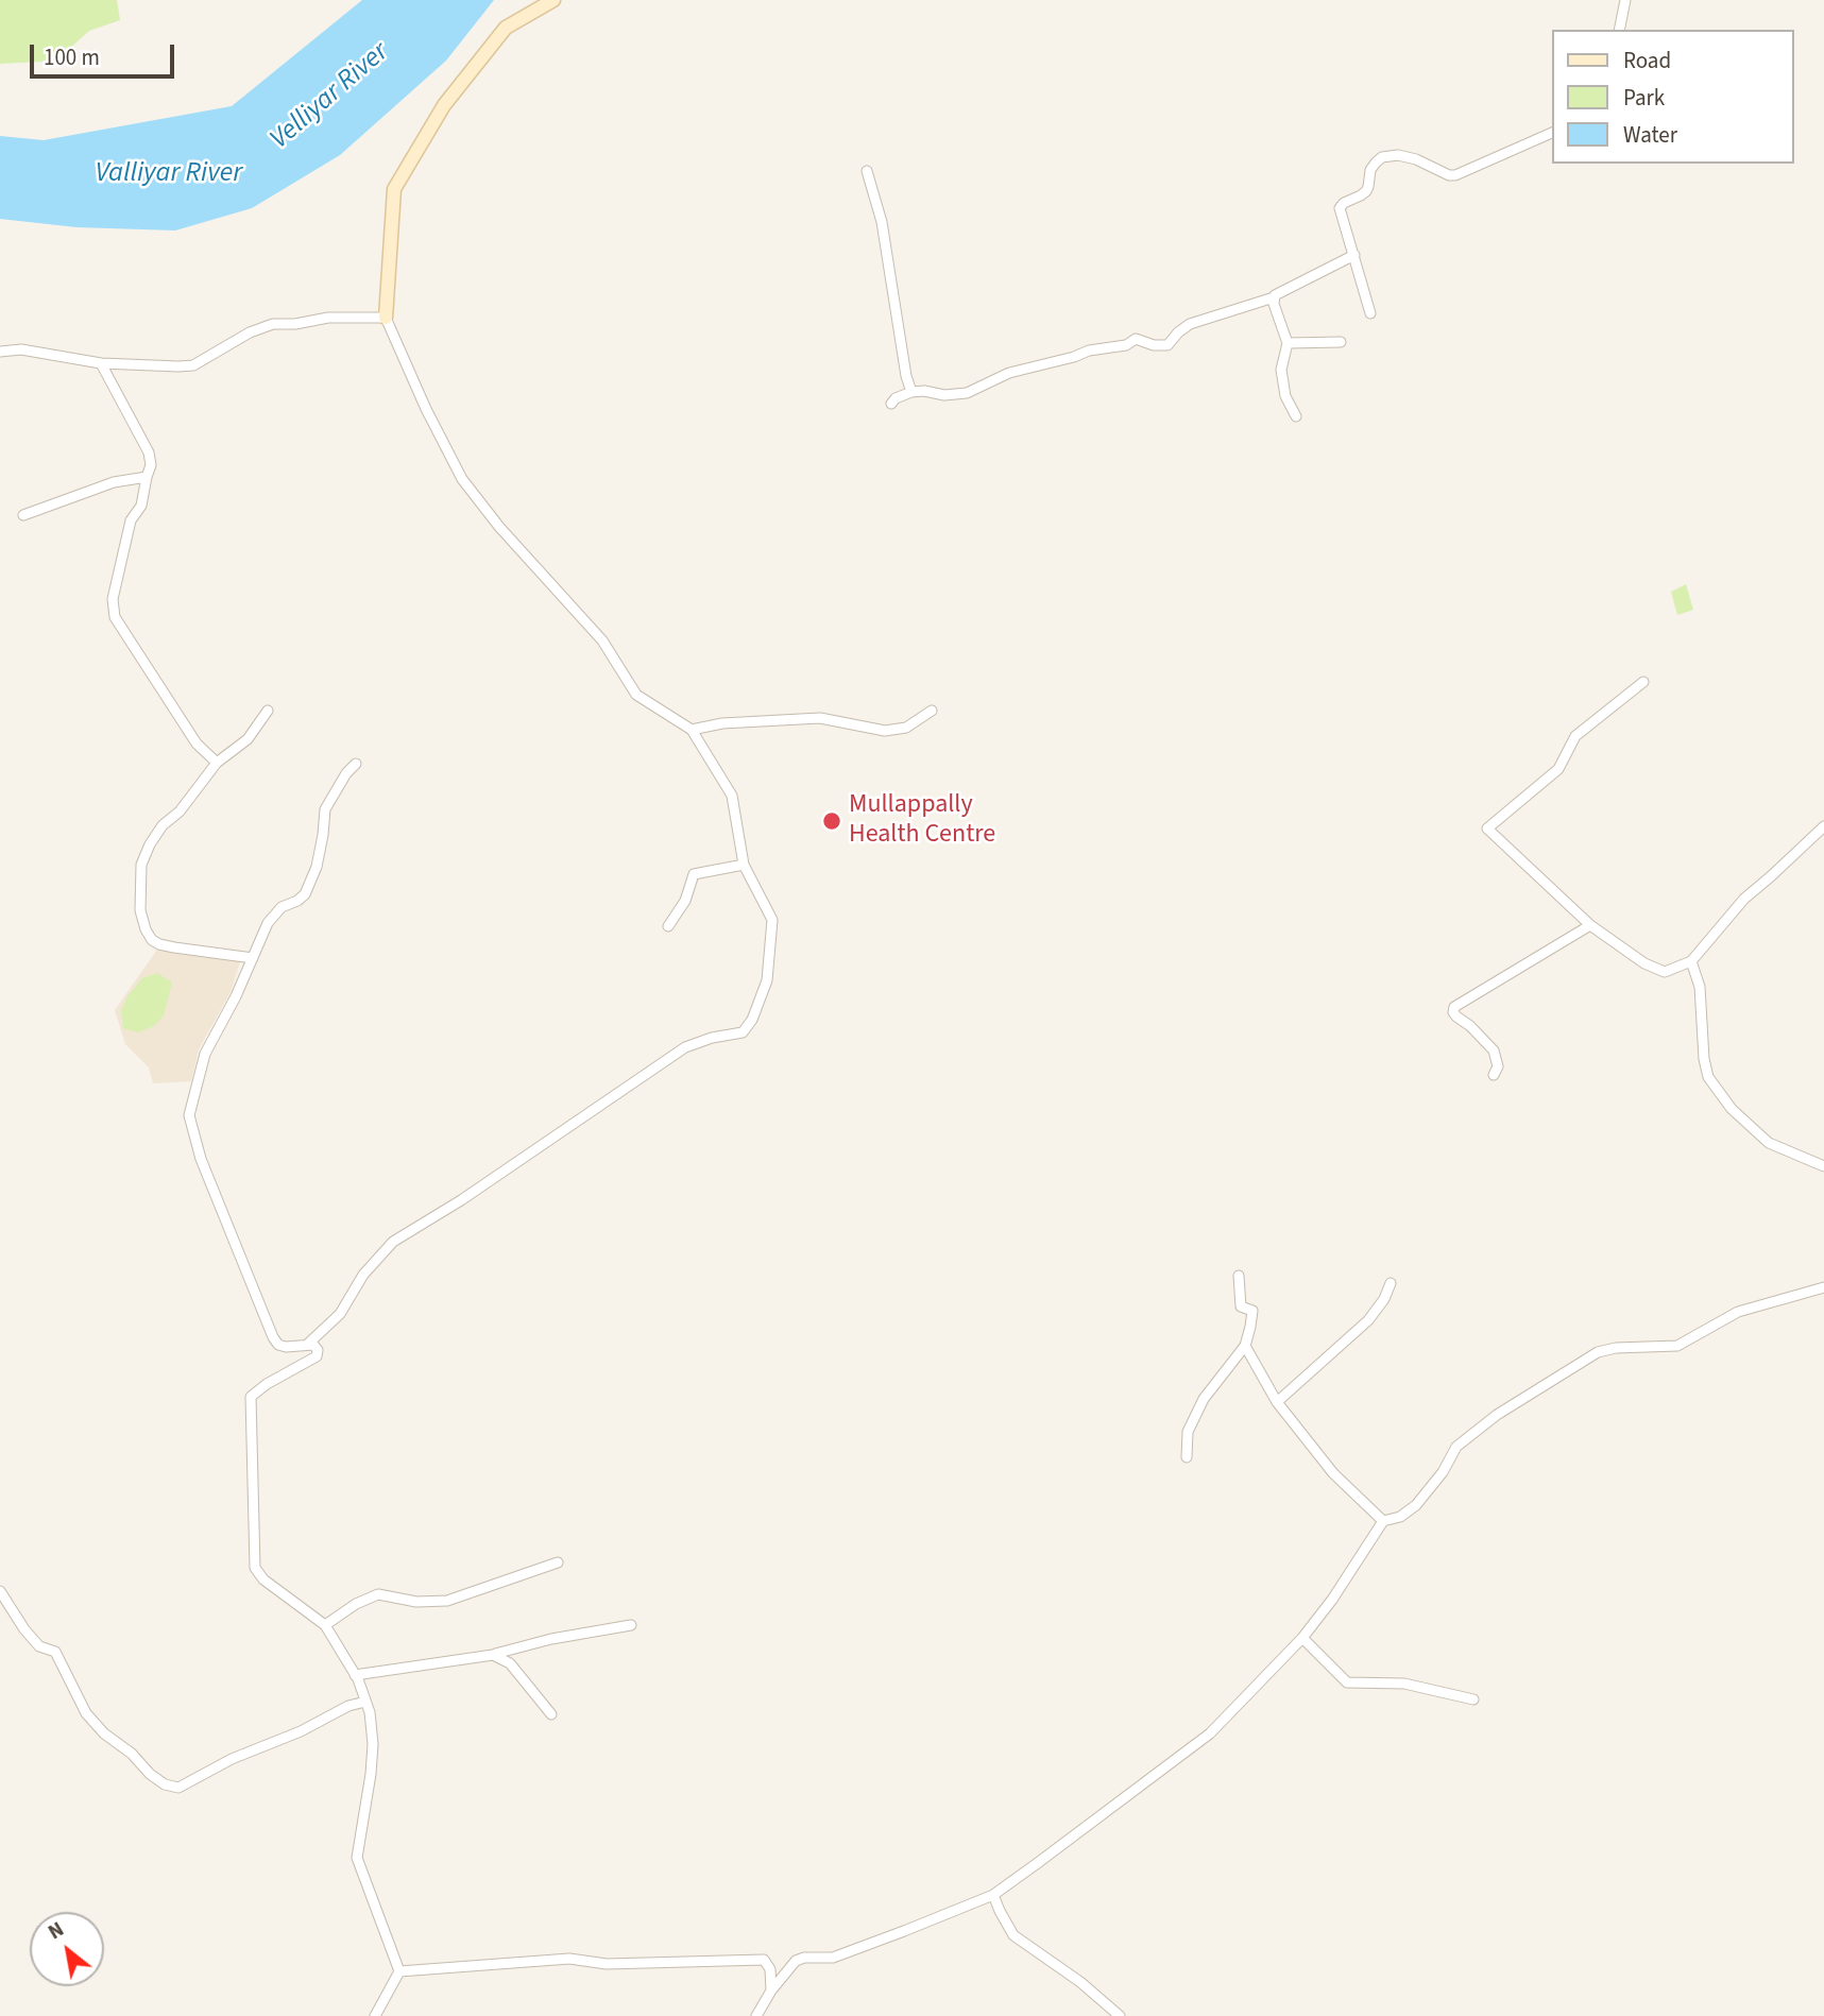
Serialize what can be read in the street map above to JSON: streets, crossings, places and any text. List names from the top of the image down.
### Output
{
  "water": ["Velliyar River", "Valliyar River"],
  "places": ["Mullappally Health Centre"],
  "legend": ["Road", "Park", "Water"],
  "scale_bar": "100 m",
  "north": "top left"
}
